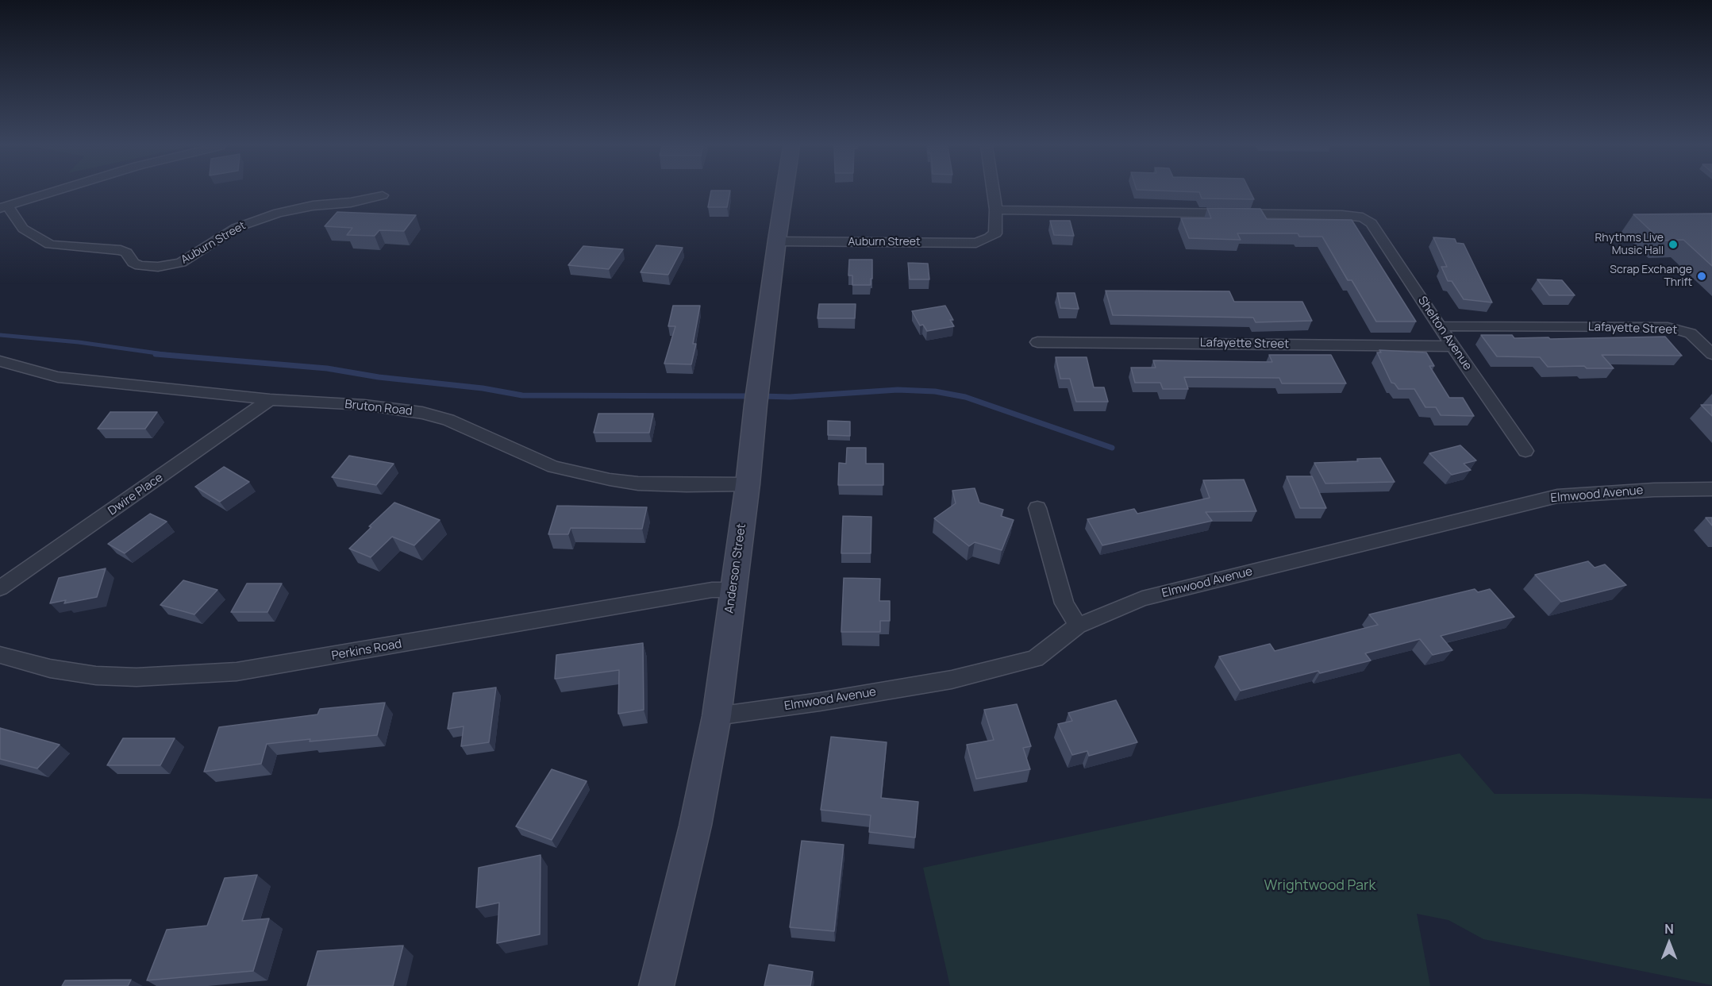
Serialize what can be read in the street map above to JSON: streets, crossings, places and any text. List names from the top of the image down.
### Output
{
  "streets": {
    "street": [
      "Auburn Street",
      "Lafayette Street",
      "Shelton Avenue",
      "Bruton Road",
      "Dwire Place",
      "Elmwood Avenue",
      "Anderson Street",
      "Perkins Road"
    ]
  },
  "crossings": [
    ["Auburn Street", "Shelton Avenue"],
    ["Auburn Street", "Anderson Street"],
    ["Lafayette Street", "Shelton Avenue"],
    ["Bruton Road", "Dwire Place"],
    ["Bruton Road", "Anderson Street"],
    ["Elmwood Avenue", "Anderson Street"],
    ["Anderson Street", "Perkins Road"]
  ],
  "parks": ["Wrightwood Park"],
  "places": ["Rhythms Live Music Hall", "Scrap Exchange Thrift"],
  "north": "top"
}
